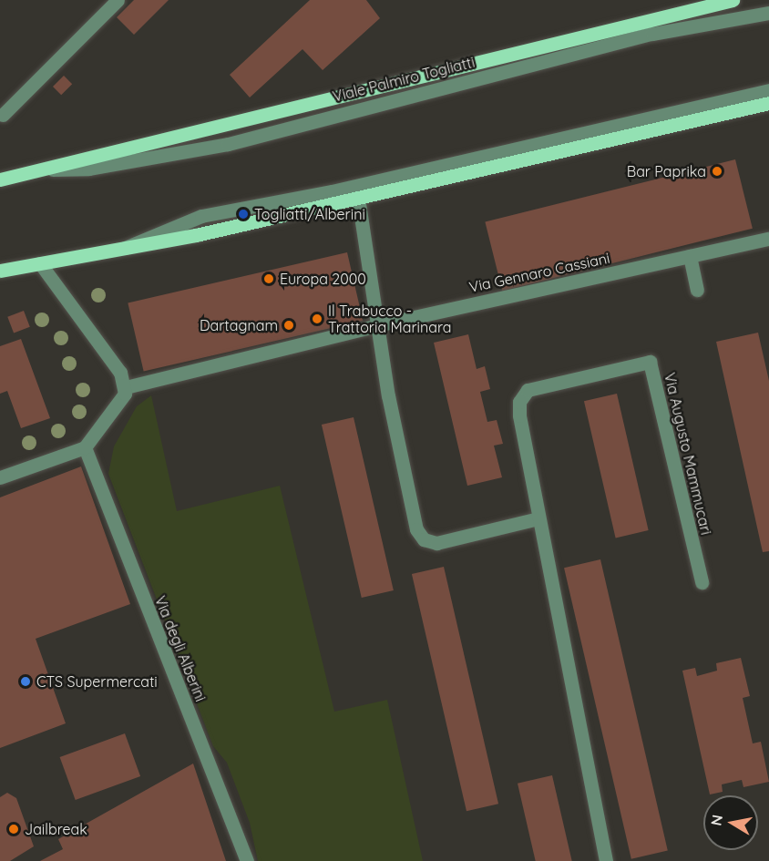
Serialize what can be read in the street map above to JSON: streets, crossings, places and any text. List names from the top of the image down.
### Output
{
  "streets": {
    "main road": ["Viale Palmiro Togliatti"],
    "street": ["Via Gennaro Cassiani", "Via Augusto Mammucari", "Via degli Alberini"]
  },
  "places": [
    "Bar Paprika",
    "Togliatti/Alberini",
    "Europa 2000",
    "Il Trabucco - Trattoria Marinara",
    "Dartagnam",
    "CTS Supermercati",
    "Jailbreak"
  ],
  "north": "left"
}
